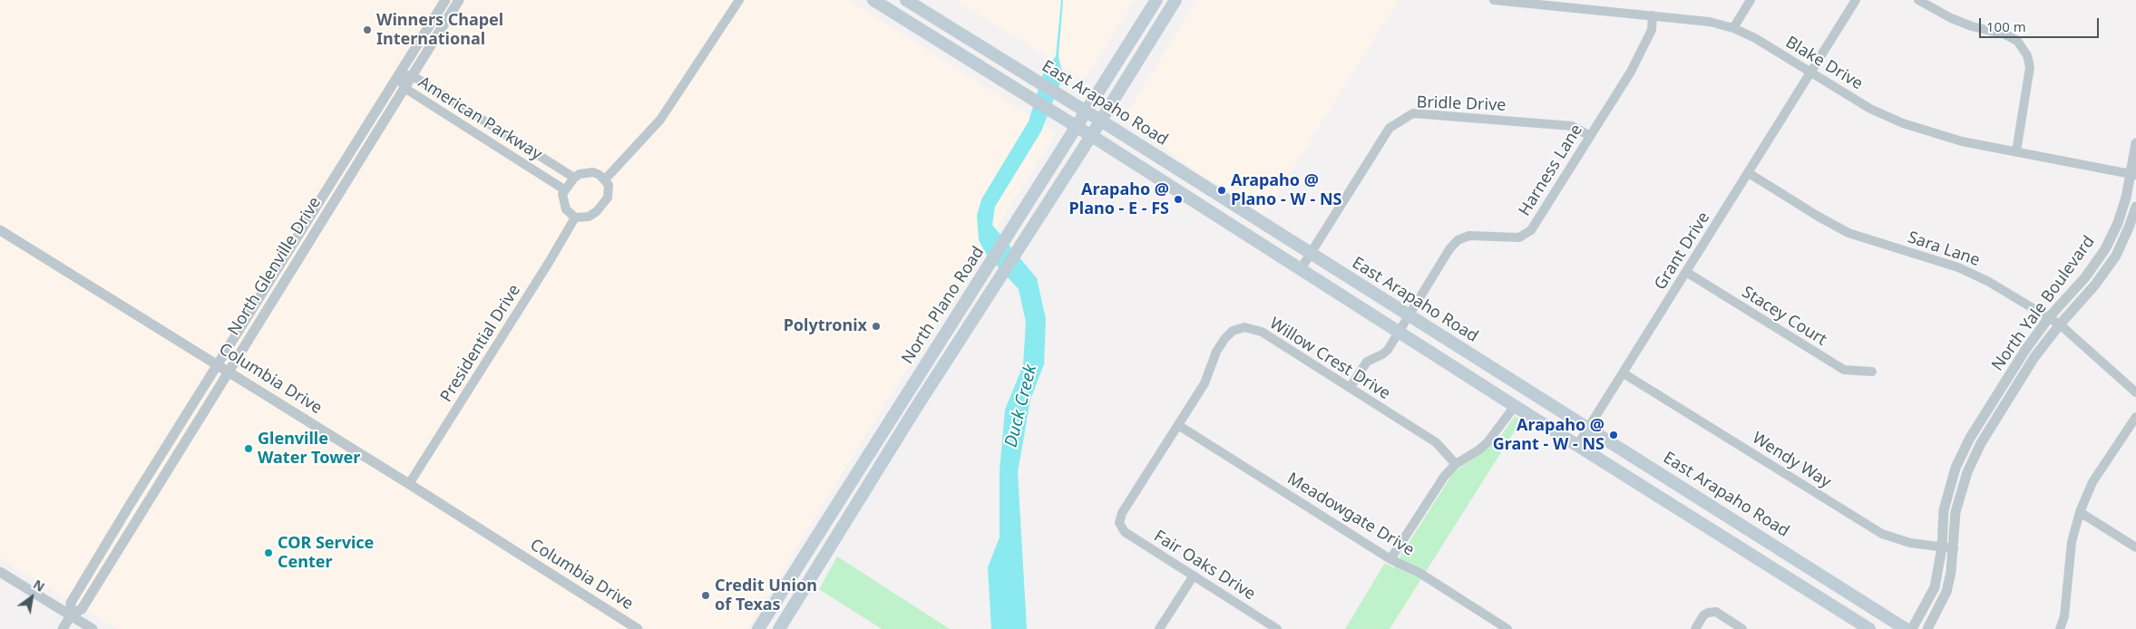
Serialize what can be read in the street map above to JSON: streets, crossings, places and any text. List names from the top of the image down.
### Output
{
  "streets": {
    "main road": ["East Arapaho Road", "North Plano Road"],
    "street": [
      "Blake Drive",
      "Bridle Drive",
      "American Parkway",
      "Harness Lane",
      "Sara Lane",
      "Grant Drive",
      "North Glenville Drive",
      "North Yale Boulevard",
      "Stacey Court",
      "Presidential Drive",
      "Willow Crest Drive",
      "Columbia Drive",
      "Wendy Way",
      "Meadowgate Drive",
      "Fair Oaks Drive"
    ]
  },
  "crossings": [
    ["Blake Drive", "Harness Lane"],
    ["Blake Drive", "Grant Drive"],
    ["Blake Drive", "North Yale Boulevard"],
    ["East Arapaho Road", "Bridle Drive"],
    ["East Arapaho Road", "Harness Lane"],
    ["East Arapaho Road", "Grant Drive"],
    ["East Arapaho Road", "North Plano Road"],
    ["Bridle Drive", "Harness Lane"],
    ["American Parkway", "North Glenville Drive"],
    ["American Parkway", "Presidential Drive"],
    ["Harness Lane", "Willow Crest Drive"],
    ["Sara Lane", "Grant Drive"],
    ["Sara Lane", "North Yale Boulevard"],
    ["Grant Drive", "Stacey Court"],
    ["Grant Drive", "Wendy Way"],
    ["North Glenville Drive", "Columbia Drive"],
    ["North Yale Boulevard", "Wendy Way"],
    ["Presidential Drive", "Columbia Drive"],
    ["Willow Crest Drive", "Meadowgate Drive"],
    ["Willow Crest Drive", "Fair Oaks Drive"]
  ],
  "water": ["Duck Creek"],
  "places": [
    "Winners Chapel International",
    "Arapaho @ Plano - W - NS",
    "Arapaho @ Plano - E - FS",
    "Polytronix",
    "Arapaho @ Grant - W - NS",
    "Glenville Water Tower",
    "COR Service Center",
    "Credit Union of Texas"
  ],
  "scale_bar": "100 m",
  "north": "top right"
}
